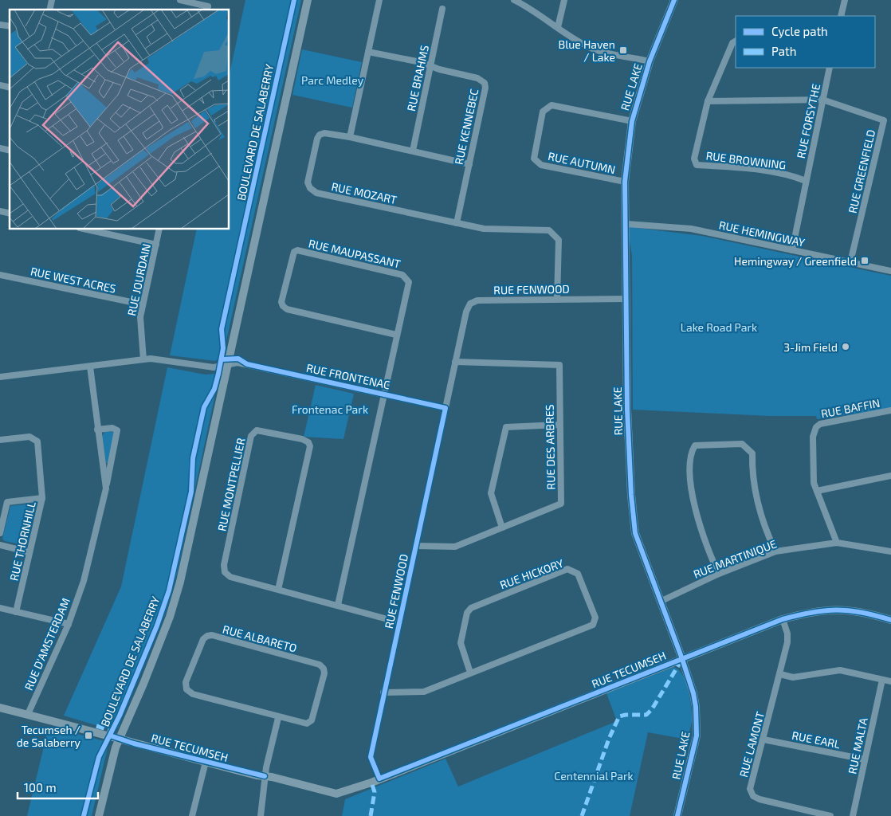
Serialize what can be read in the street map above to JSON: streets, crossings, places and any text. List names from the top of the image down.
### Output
{
  "streets": {
    "street": [
      "RUE BRAHMS",
      "RUE LAKE",
      "RUE FORSYTHE",
      "RUE KENNEBEC",
      "BOULEVARD DE SALABERRY",
      "RUE BROWNING",
      "RUE AUTUMN",
      "RUE GREENFIELD",
      "RUE MOZART",
      "RUE HEMINGWAY",
      "RUE MAUPASSANT",
      "RUE WEST ACRES",
      "RUE JOURDAIN",
      "RUE FENWOOD",
      "RUE FRONTENAC",
      "RUE BAFFIN",
      "RUE DES ARBRES",
      "RUE MONTPELLIER",
      "RUE THORNHILL",
      "RUE MARTINIQUE",
      "RUE HICKORY",
      "RUE ALBARETO",
      "RUE D'AMSTERDAM",
      "RUE TECUMSEH",
      "RUE EARL",
      "RUE LAMONT",
      "RUE MALTA"
    ]
  },
  "crossings": [
    ["RUE BRAHMS", "RUE KENNEBEC"],
    ["RUE BRAHMS", "RUE MOZART"],
    ["RUE LAKE", "RUE AUTUMN"],
    ["RUE LAKE", "RUE HEMINGWAY"],
    ["RUE LAKE", "RUE FENWOOD"],
    ["RUE LAKE", "RUE MARTINIQUE"],
    ["RUE LAKE", "RUE TECUMSEH"],
    ["RUE FORSYTHE", "RUE BROWNING"],
    ["RUE FORSYTHE", "RUE GREENFIELD"],
    ["RUE FORSYTHE", "RUE HEMINGWAY"],
    ["RUE KENNEBEC", "RUE MOZART"],
    ["BOULEVARD DE SALABERRY", "RUE FRONTENAC"],
    ["BOULEVARD DE SALABERRY", "RUE TECUMSEH"],
    ["RUE BROWNING", "RUE GREENFIELD"],
    ["RUE GREENFIELD", "RUE HEMINGWAY"],
    ["RUE MOZART", "RUE FENWOOD"],
    ["RUE MAUPASSANT", "RUE FRONTENAC"],
    ["RUE MAUPASSANT", "RUE MONTPELLIER"],
    ["RUE WEST ACRES", "RUE JOURDAIN"],
    ["RUE JOURDAIN", "RUE FRONTENAC"],
    ["RUE FENWOOD", "RUE FRONTENAC"],
    ["RUE FENWOOD", "RUE DES ARBRES"],
    ["RUE FENWOOD", "RUE MONTPELLIER"],
    ["RUE FENWOOD", "RUE HICKORY"],
    ["RUE FENWOOD", "RUE TECUMSEH"],
    ["RUE FRONTENAC", "RUE D'AMSTERDAM"],
    ["RUE BAFFIN", "RUE MARTINIQUE"],
    ["RUE D'AMSTERDAM", "RUE TECUMSEH"],
    ["RUE TECUMSEH", "RUE LAMONT"],
    ["RUE EARL", "RUE LAMONT"],
    ["RUE EARL", "RUE MALTA"]
  ],
  "parks": [
    "Parc Medley",
    "Lake Road Park",
    "Frontenac Park",
    "Centennial Park"
  ],
  "places": {
    "transit": ["Blue Haven / Lake", "Hemingway / Greenfield", "Tecumseh / de Salaberry"],
    "other": ["3-Jim Field"]
  },
  "legend": ["Cycle path", "Path"],
  "scale_bar": "100 m"
}
